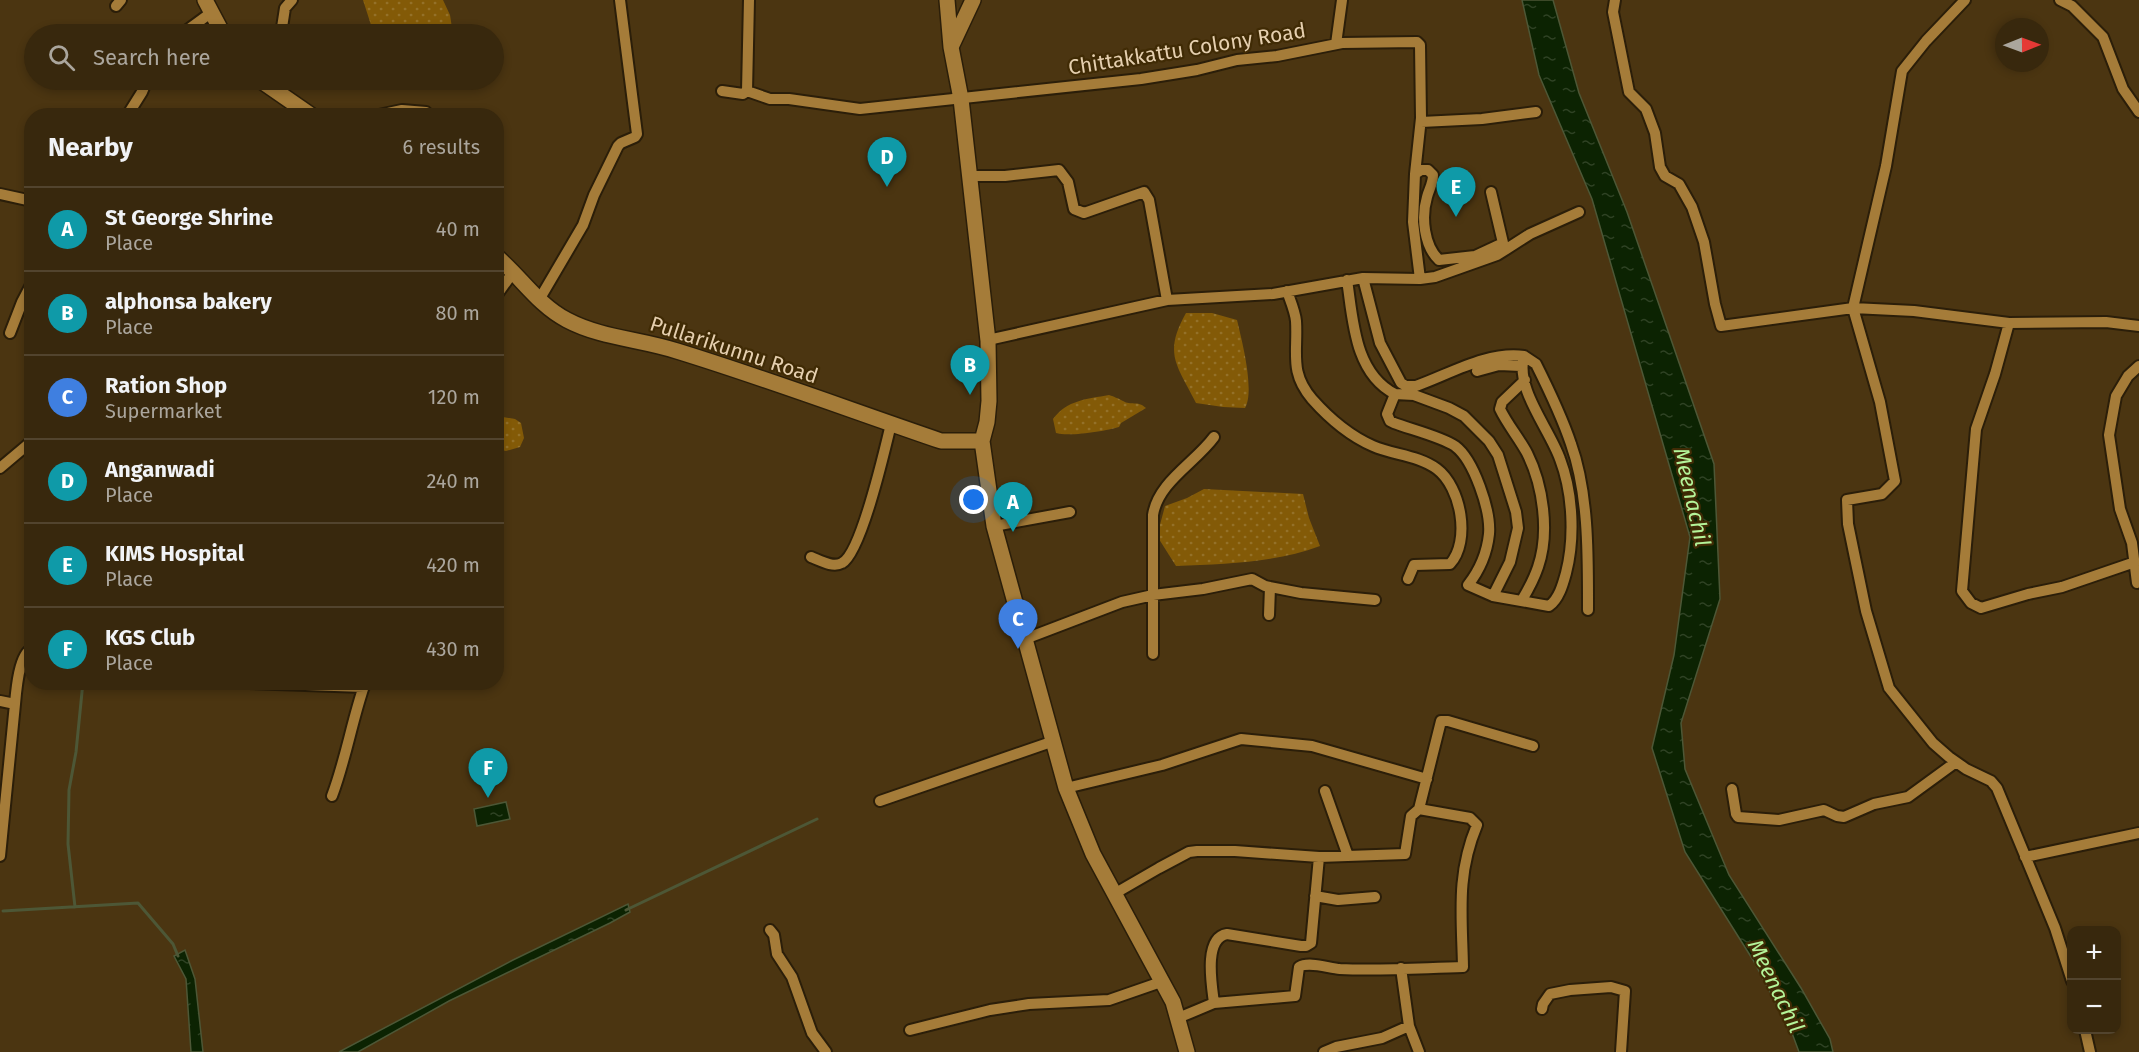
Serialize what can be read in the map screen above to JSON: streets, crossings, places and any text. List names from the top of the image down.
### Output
{
  "streets": {
    "main road": ["Pullarikunnu Road"],
    "street": ["Chittakkattu Colony Road"]
  },
  "water": ["Meenachil"],
  "north": "right",
  "page": {
    "search": "Search here",
    "heading": ["Nearby", "6 results"],
    "pins": [
      "D",
      "E",
      "B",
      "A",
      "C",
      "F"
    ],
    "list": [
      {
        "mark": "A",
        "name": "St George Shrine",
        "note": "Place",
        "value": "40 m"
      },
      {
        "mark": "B",
        "name": "alphonsa bakery",
        "note": "Place",
        "value": "80 m"
      },
      {
        "mark": "C",
        "name": "Ration Shop",
        "note": "Supermarket",
        "value": "120 m"
      },
      {
        "mark": "D",
        "name": "Anganwadi",
        "note": "Place",
        "value": "240 m"
      },
      {
        "mark": "E",
        "name": "KIMS Hospital",
        "note": "Place",
        "value": "420 m"
      },
      {
        "mark": "F",
        "name": "KGS Club",
        "note": "Place",
        "value": "430 m"
      }
    ],
    "map_buttons": ["+", "−"]
  }
}
